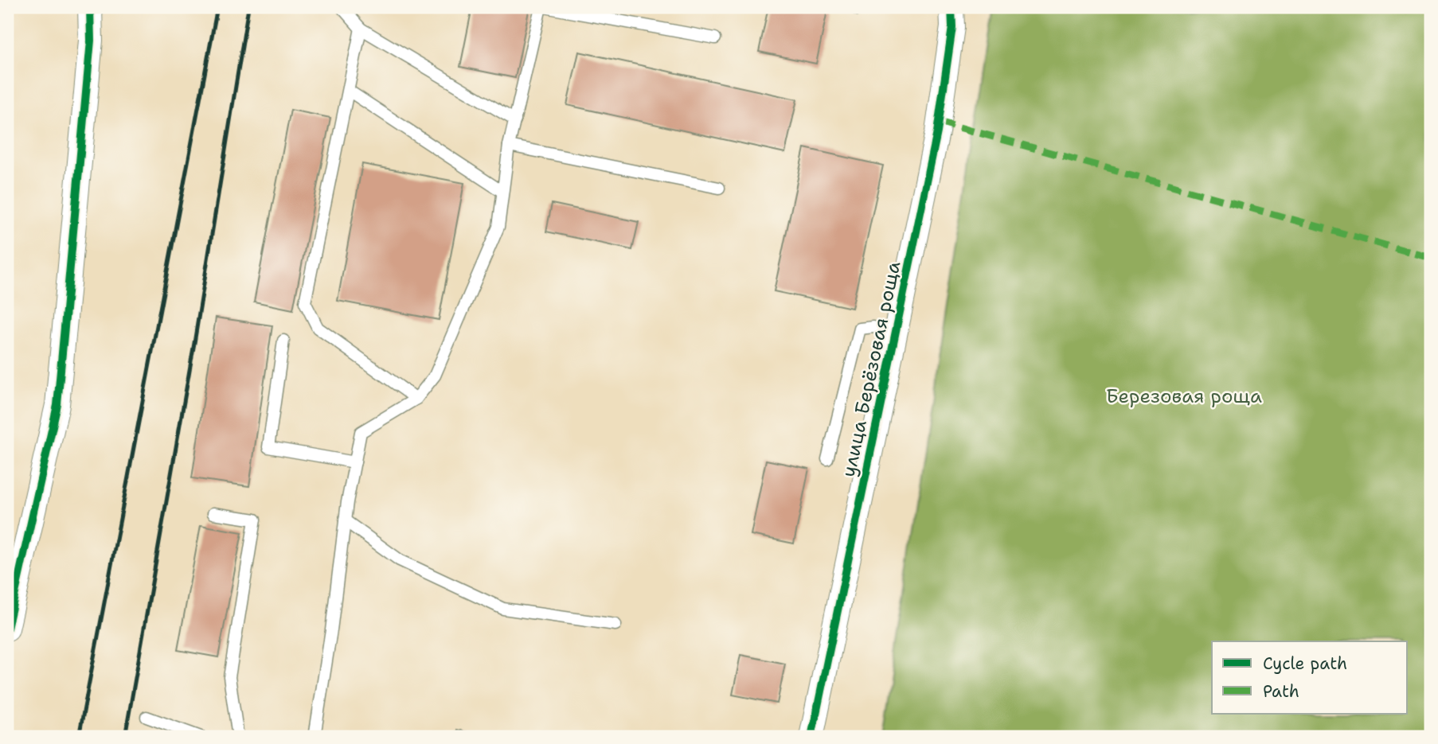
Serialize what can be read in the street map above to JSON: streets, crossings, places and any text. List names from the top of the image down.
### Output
{
  "streets": {
    "street": ["улица Берёзовая роща"]
  },
  "parks": ["Березовая роща"],
  "legend": ["Cycle path", "Path"]
}
